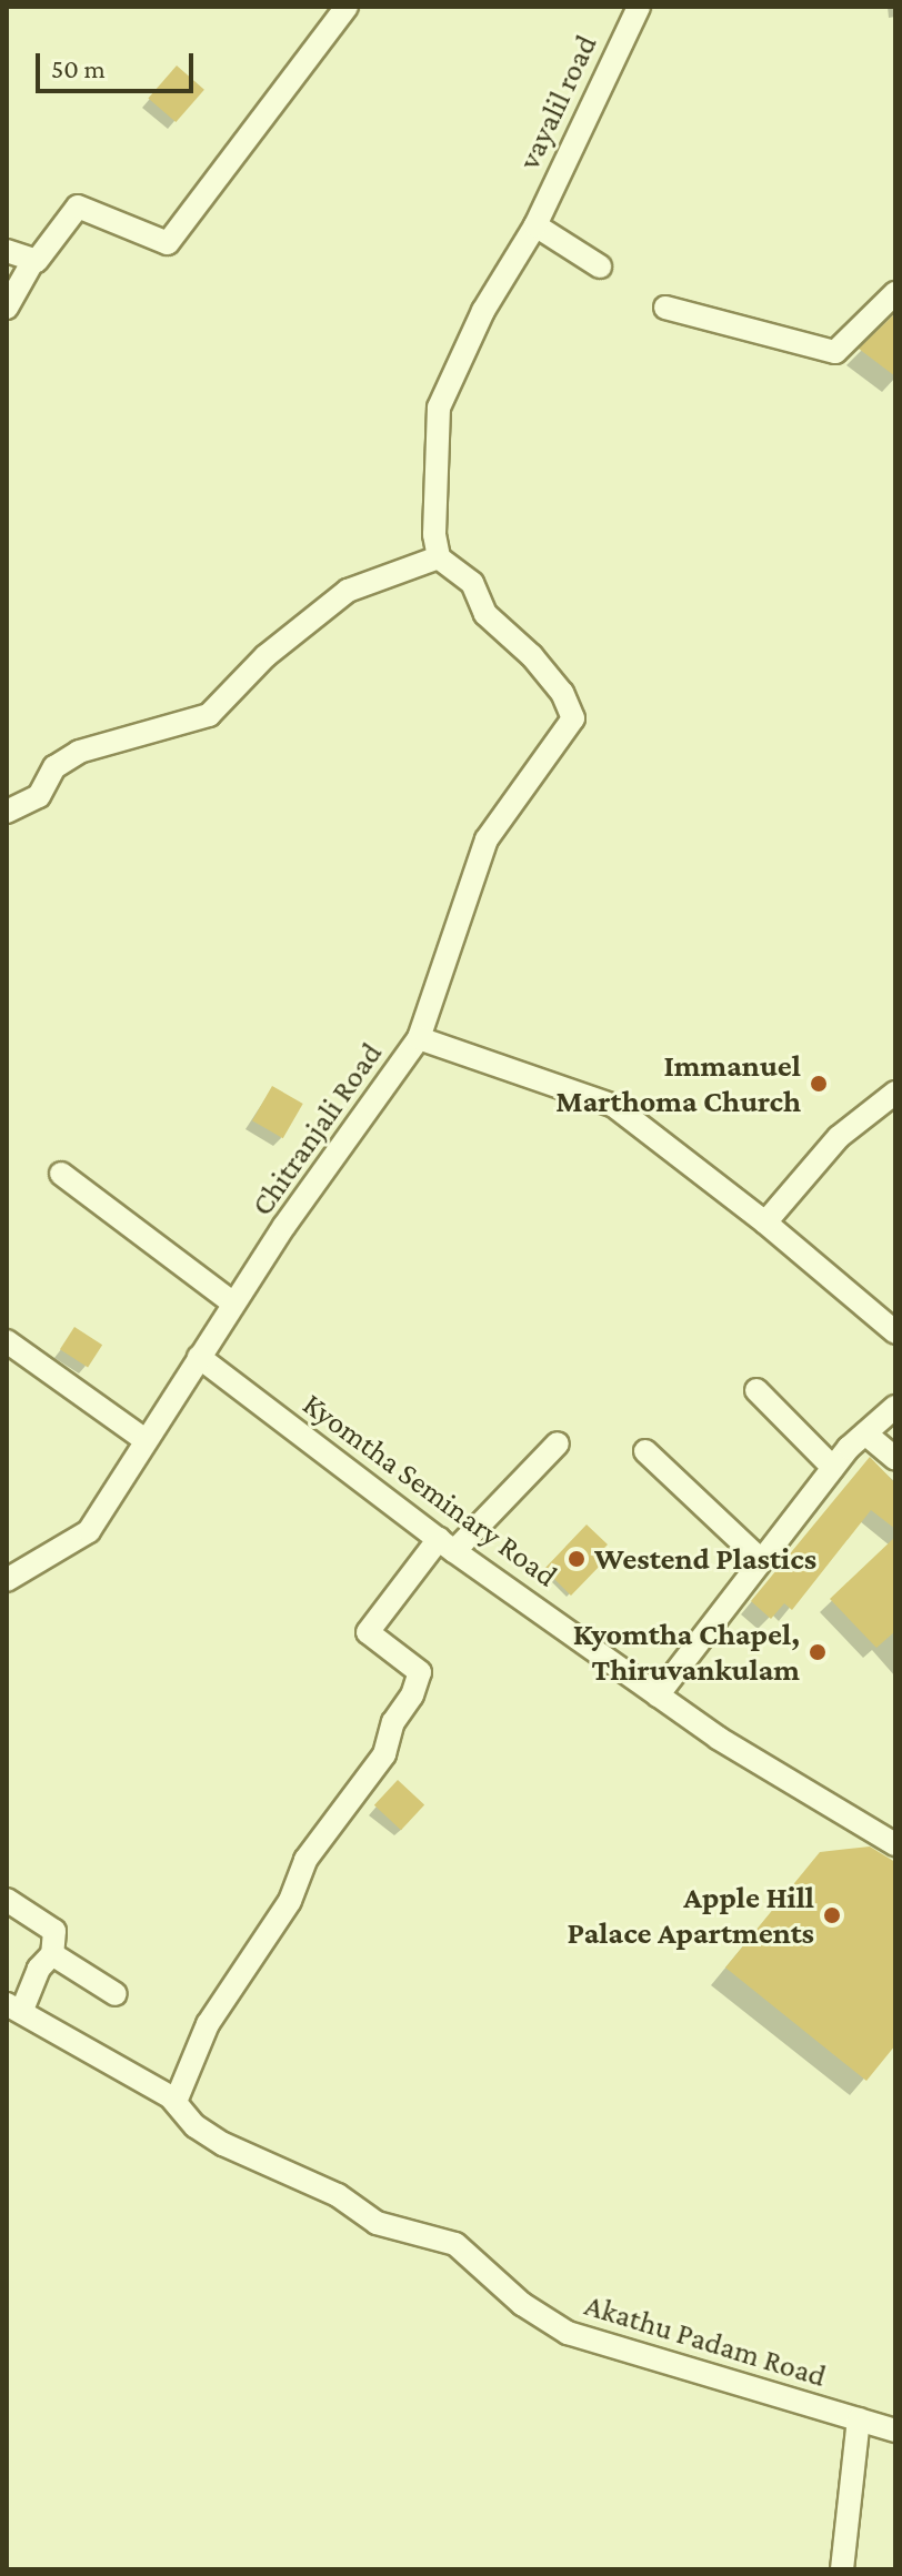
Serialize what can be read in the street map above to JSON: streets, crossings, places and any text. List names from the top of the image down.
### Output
{
  "streets": {
    "street": [
      "vayalil road",
      "Chitranjali Road",
      "Kyomtha Seminary Road",
      "Akathu Padam Road"
    ]
  },
  "crossings": [
    ["Chitranjali Road", "Kyomtha Seminary Road"]
  ],
  "places": [
    "Immanuel Marthoma Church",
    "Westend Plastics",
    "Kyomtha Chapel, Thiruvankulam",
    "Apple Hill Palace Apartments"
  ],
  "scale_bar": "50 m"
}
